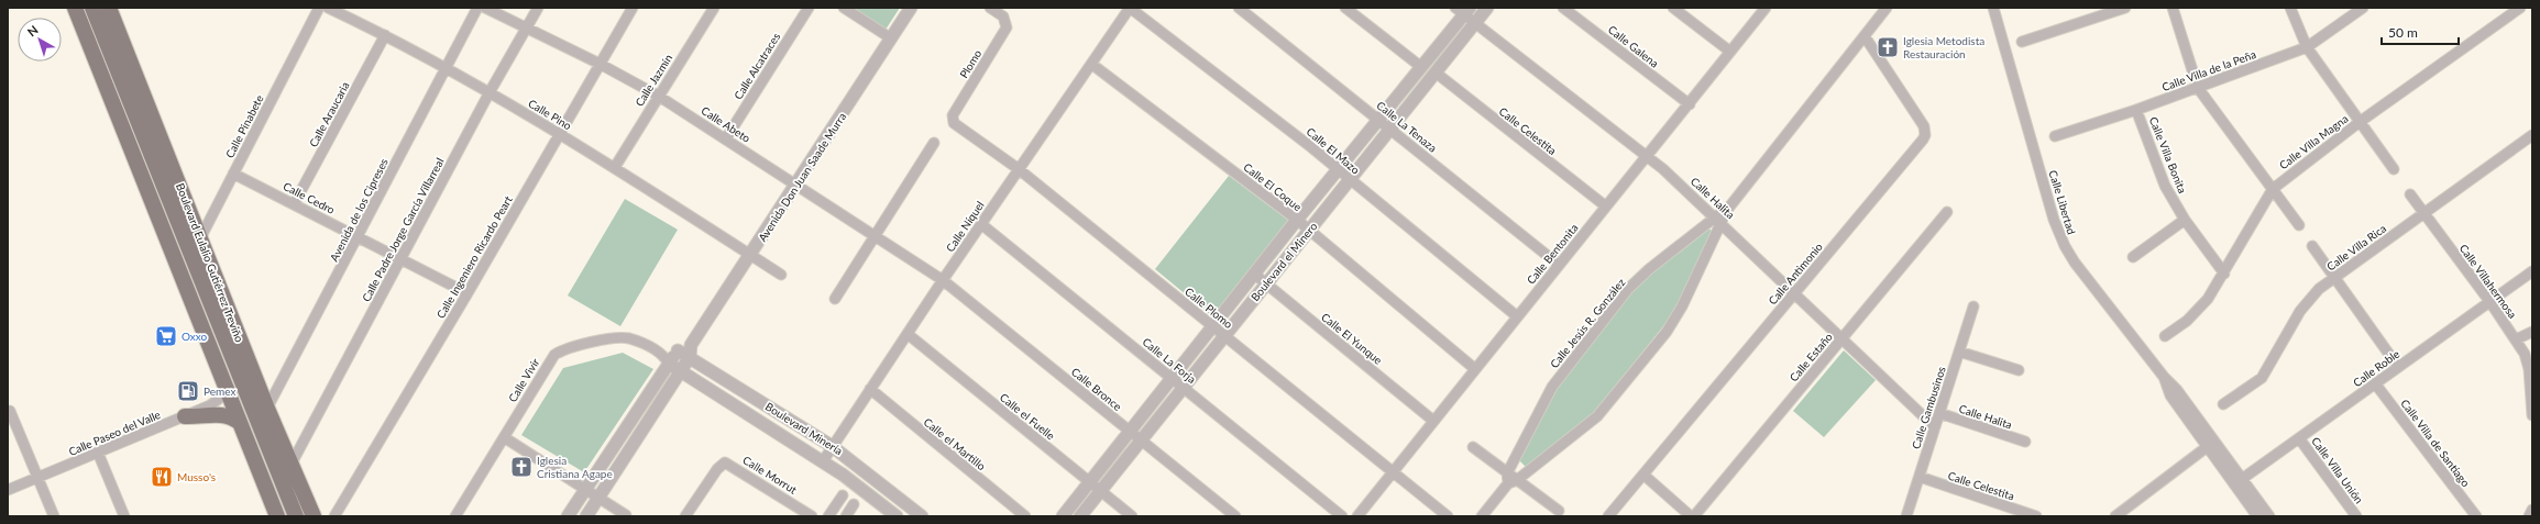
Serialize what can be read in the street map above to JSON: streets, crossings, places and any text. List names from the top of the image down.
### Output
{
  "streets": {
    "main road": ["Boulevard Eulalio Gutiérrez Treviño"],
    "street": [
      "Calle Galena",
      "Plomo",
      "Calle Alcatraces",
      "Calle Villa de la Peña",
      "Calle Jazmín",
      "Calle Araucaria",
      "Calle Pino",
      "Calle Abeto",
      "Calle Pinabete",
      "Calle La Tenaza",
      "Calle Celestita",
      "Calle Villa Magna",
      "Calle El Mazo",
      "Calle Villa Bonita",
      "Avenida Don Juan Saade Murra",
      "Calle El Coque",
      "Calle Cedro",
      "Calle Halita",
      "Calle Libertad",
      "Avenida de los Cipreses",
      "Calle Níquel",
      "Calle Padre Jorge García Villarreal",
      "Calle Villa Rica",
      "Calle Bentonita",
      "Calle Ingeniero Ricardo Peart",
      "Boulevard el Minero",
      "Calle Antimonio",
      "Calle Villahermosa",
      "Calle Plomo",
      "Calle Jesús R. González",
      "Calle El Yunque",
      "Calle Estaño",
      "Calle La Forja",
      "Calle Roble",
      "Calle Vivir",
      "Calle Bronce",
      "Calle Gambusinos",
      "Calle el Fuelle",
      "Boulevard Minería",
      "Calle Paseo del Valle",
      "Calle Villa de Santiago",
      "Calle el Martillo",
      "Calle Villa Unión",
      "Calle Morrut"
    ]
  },
  "crossings": [
    ["Calle Galena", "Calle Bentonita"],
    ["Plomo", "Calle Plomo"],
    ["Calle Alcatraces", "Calle Abeto"],
    ["Calle Villa de la Peña", "Calle Villa Bonita"],
    ["Calle Jazmín", "Calle Pino"],
    ["Calle Jazmín", "Calle Abeto"],
    ["Calle Araucaria", "Calle Pino"],
    ["Calle Araucaria", "Calle Cedro"],
    ["Calle Pino", "Avenida Don Juan Saade Murra"],
    ["Calle Pino", "Avenida de los Cipreses"],
    ["Calle Pino", "Calle Padre Jorge García Villarreal"],
    ["Calle Pino", "Calle Ingeniero Ricardo Peart"],
    ["Calle Abeto", "Avenida Don Juan Saade Murra"],
    ["Calle Abeto", "Calle Níquel"],
    ["Calle Abeto", "Calle Padre Jorge García Villarreal"],
    ["Calle Abeto", "Calle Ingeniero Ricardo Peart"],
    ["Calle Abeto", "Calle Bronce"],
    ["Calle Pinabete", "Calle Cedro"],
    ["Calle Pinabete", "Boulevard Eulalio Gutiérrez Treviño"],
    ["Calle La Tenaza", "Calle Bentonita"],
    ["Calle La Tenaza", "Boulevard el Minero"],
    ["Calle Celestita", "Calle Bentonita"],
    ["Calle Celestita", "Boulevard el Minero"],
    ["Calle Celestita", "Calle Gambusinos"],
    ["Calle Villa Magna", "Calle Villa Bonita"],
    ["Calle El Mazo", "Calle Níquel"],
    ["Calle El Mazo", "Calle Bentonita"],
    ["Calle El Mazo", "Boulevard el Minero"],
    ["Avenida Don Juan Saade Murra", "Boulevard Minería"],
    ["Calle El Coque", "Calle Níquel"],
    ["Calle El Coque", "Calle Bentonita"],
    ["Calle El Coque", "Boulevard el Minero"],
    ["Calle Cedro", "Avenida de los Cipreses"],
    ["Calle Cedro", "Calle Padre Jorge García Villarreal"],
    ["Calle Cedro", "Calle Ingeniero Ricardo Peart"],
    ["Calle Halita", "Calle Bentonita"],
    ["Calle Halita", "Boulevard el Minero"],
    ["Calle Halita", "Calle Antimonio"],
    ["Calle Halita", "Calle Jesús R. González"],
    ["Calle Halita", "Calle Estaño"],
    ["Calle Halita", "Calle Gambusinos"],
    ["Calle Libertad", "Calle Roble"],
    ["Avenida de los Cipreses", "Boulevard Eulalio Gutiérrez Treviño"],
    ["Calle Níquel", "Calle Plomo"],
    ["Calle Níquel", "Calle La Forja"],
    ["Calle Níquel", "Calle Bronce"],
    ["Calle Níquel", "Calle el Fuelle"],
    ["Calle Níquel", "Boulevard Minería"],
    ["Calle Níquel", "Calle el Martillo"],
    ["Calle Padre Jorge García Villarreal", "Boulevard Eulalio Gutiérrez Treviño"],
    ["Calle Villa Rica", "Calle Villahermosa"],
    ["Calle Bentonita", "Calle Plomo"],
    ["Calle Bentonita", "Calle El Yunque"],
    ["Boulevard el Minero", "Calle Plomo"],
    ["Boulevard el Minero", "Calle El Yunque"],
    ["Boulevard el Minero", "Calle La Forja"],
    ["Boulevard el Minero", "Calle Bronce"],
    ["Boulevard el Minero", "Calle el Fuelle"],
    ["Calle Antimonio", "Calle Jesús R. González"],
    ["Calle Villahermosa", "Calle Roble"],
    ["Calle Roble", "Calle Villa de Santiago"],
    ["Calle Roble", "Calle Villa Unión"],
    ["Calle Vivir", "Boulevard Minería"]
  ],
  "places": {
    "church": ["Iglesia Metodista Restauración", "Iglesia Cristiana Agape"],
    "supermarket": ["Oxxo"],
    "fuel station": ["Pemex"],
    "restaurant": ["Musso's"]
  },
  "scale_bar": "50 m",
  "north": "top left"
}
